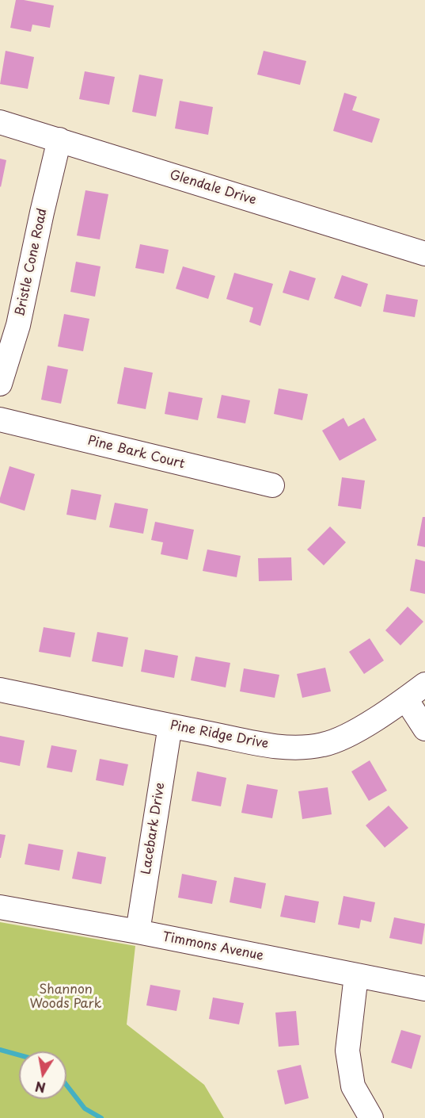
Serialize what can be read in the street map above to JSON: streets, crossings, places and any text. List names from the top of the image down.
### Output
{
  "streets": {
    "street": [
      "Glendale Drive",
      "Bristle Cone Road",
      "Pine Bark Court",
      "Pine Ridge Drive",
      "Lacebark Drive",
      "Timmons Avenue"
    ]
  },
  "crossings": [
    ["Glendale Drive", "Bristle Cone Road"],
    ["Pine Ridge Drive", "Lacebark Drive"],
    ["Lacebark Drive", "Timmons Avenue"]
  ],
  "parks": ["Shannon Woods Park"],
  "north": "bottom"
}
